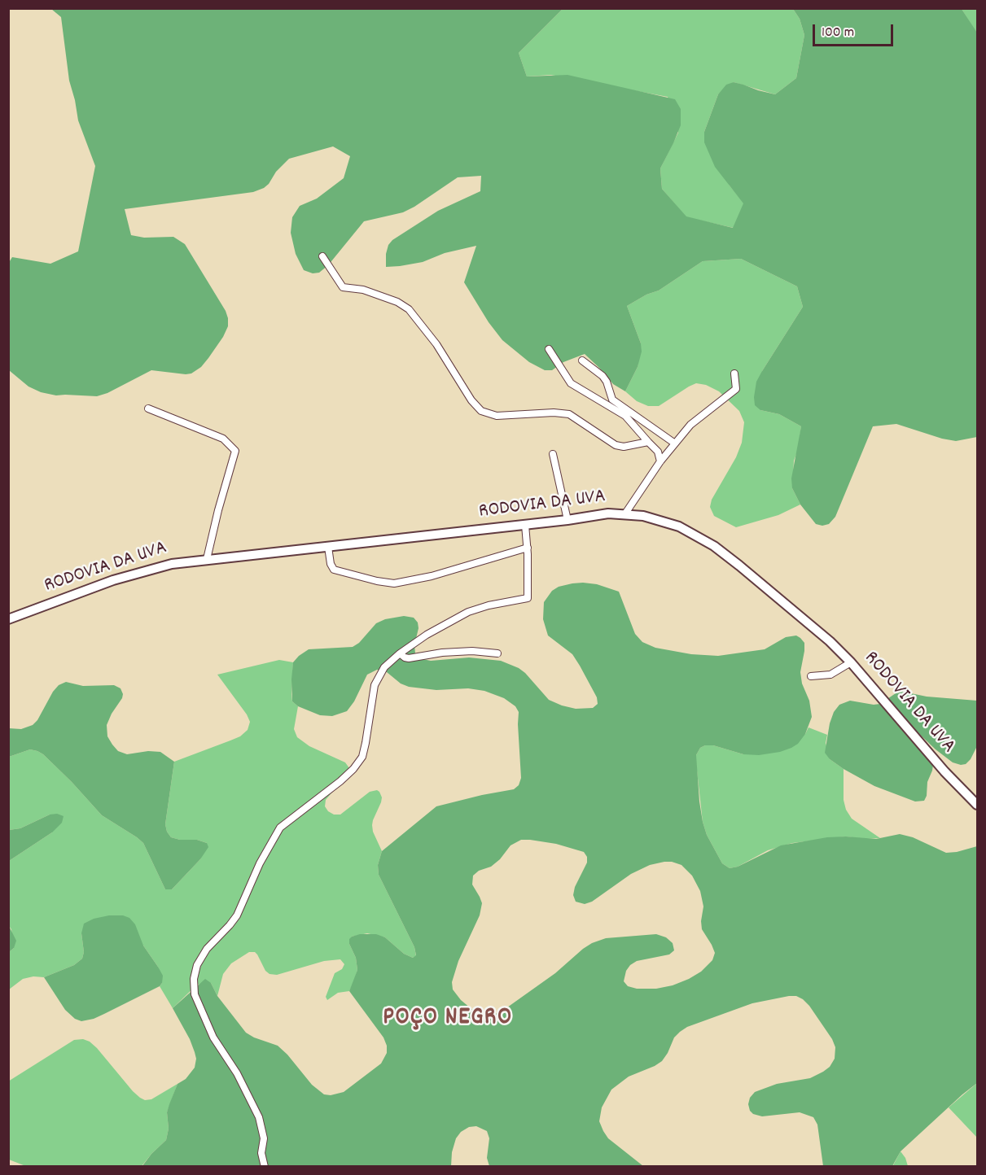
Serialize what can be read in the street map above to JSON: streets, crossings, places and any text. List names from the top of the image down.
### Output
{
  "streets": {
    "street": ["RODOVIA DA UVA"]
  },
  "districts": ["POÇO NEGRO"],
  "scale_bar": "100 m"
}
